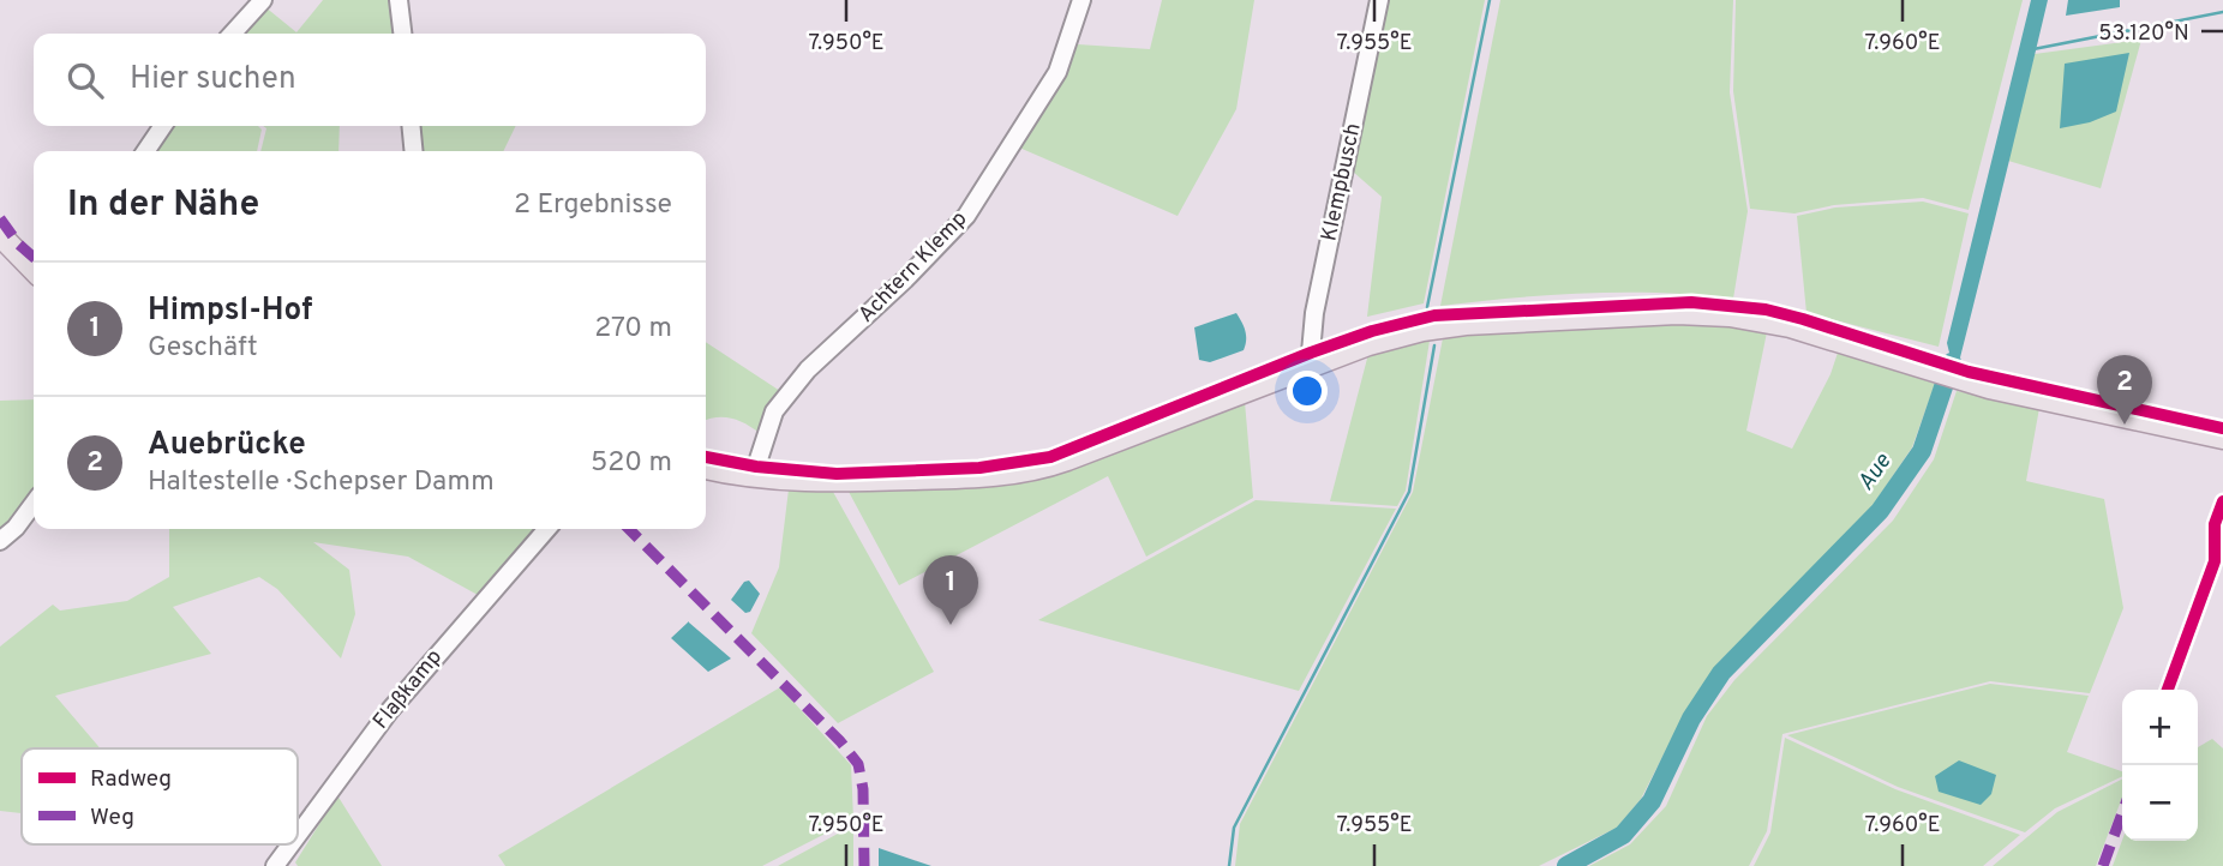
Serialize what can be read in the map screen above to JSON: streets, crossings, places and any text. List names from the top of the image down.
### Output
{
  "streets": {
    "street": ["Klempbusch", "Achtern Klemp", "Flaßkamp"]
  },
  "water": ["Aue"],
  "legend": ["Radweg", "Weg"],
  "page": {
    "search": "Hier suchen",
    "heading": ["In der Nähe", "2 Ergebnisse"],
    "list": [
      {
        "mark": "1",
        "name": "Himpsl-Hof",
        "note": "Geschäft",
        "value": "270 m"
      },
      {
        "mark": "2",
        "name": "Auebrücke",
        "note": "Haltestelle · Schepser Damm",
        "value": "520 m"
      }
    ],
    "pins": ["2", "1"],
    "map_buttons": ["+", "−"]
  },
  "coordinates": [
    "53.120°N",
    "7.950°E",
    "7.955°E",
    "7.960°E"
  ]
}
